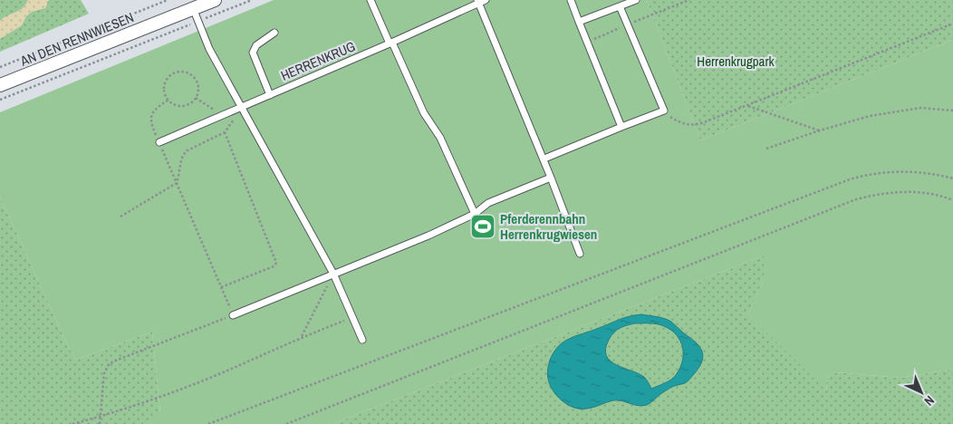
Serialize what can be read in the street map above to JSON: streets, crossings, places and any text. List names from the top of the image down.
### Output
{
  "streets": {
    "street": ["AN DEN RENNWIESEN"],
    "lane": ["HERRENKRUG"]
  },
  "parks": ["Herrenkrugpark"],
  "places": {
    "sports": ["Pferderennbahn Herrenkrugwiesen"]
  },
  "north": "bottom right"
}
